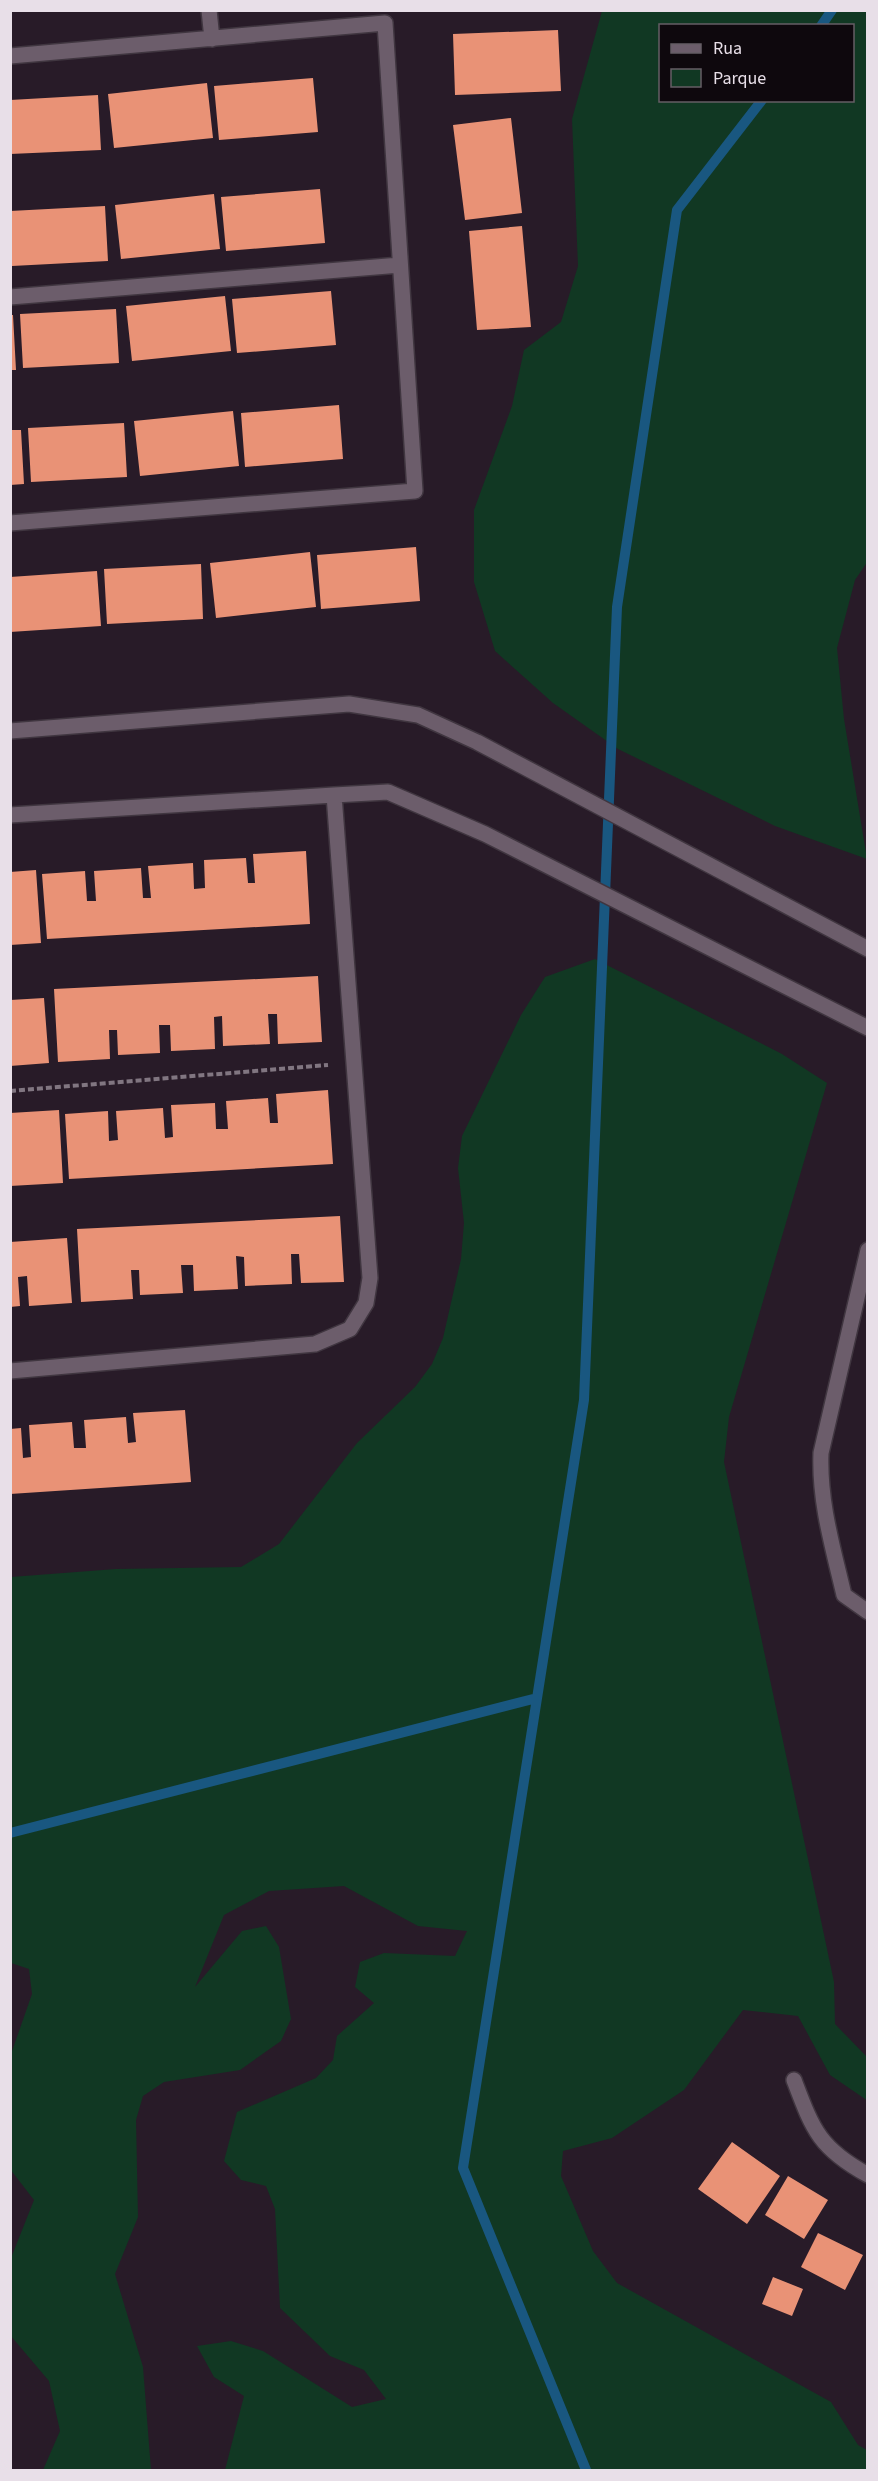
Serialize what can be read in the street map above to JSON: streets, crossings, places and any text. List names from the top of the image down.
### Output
{
  "legend": ["Rua", "Parque"]
}
